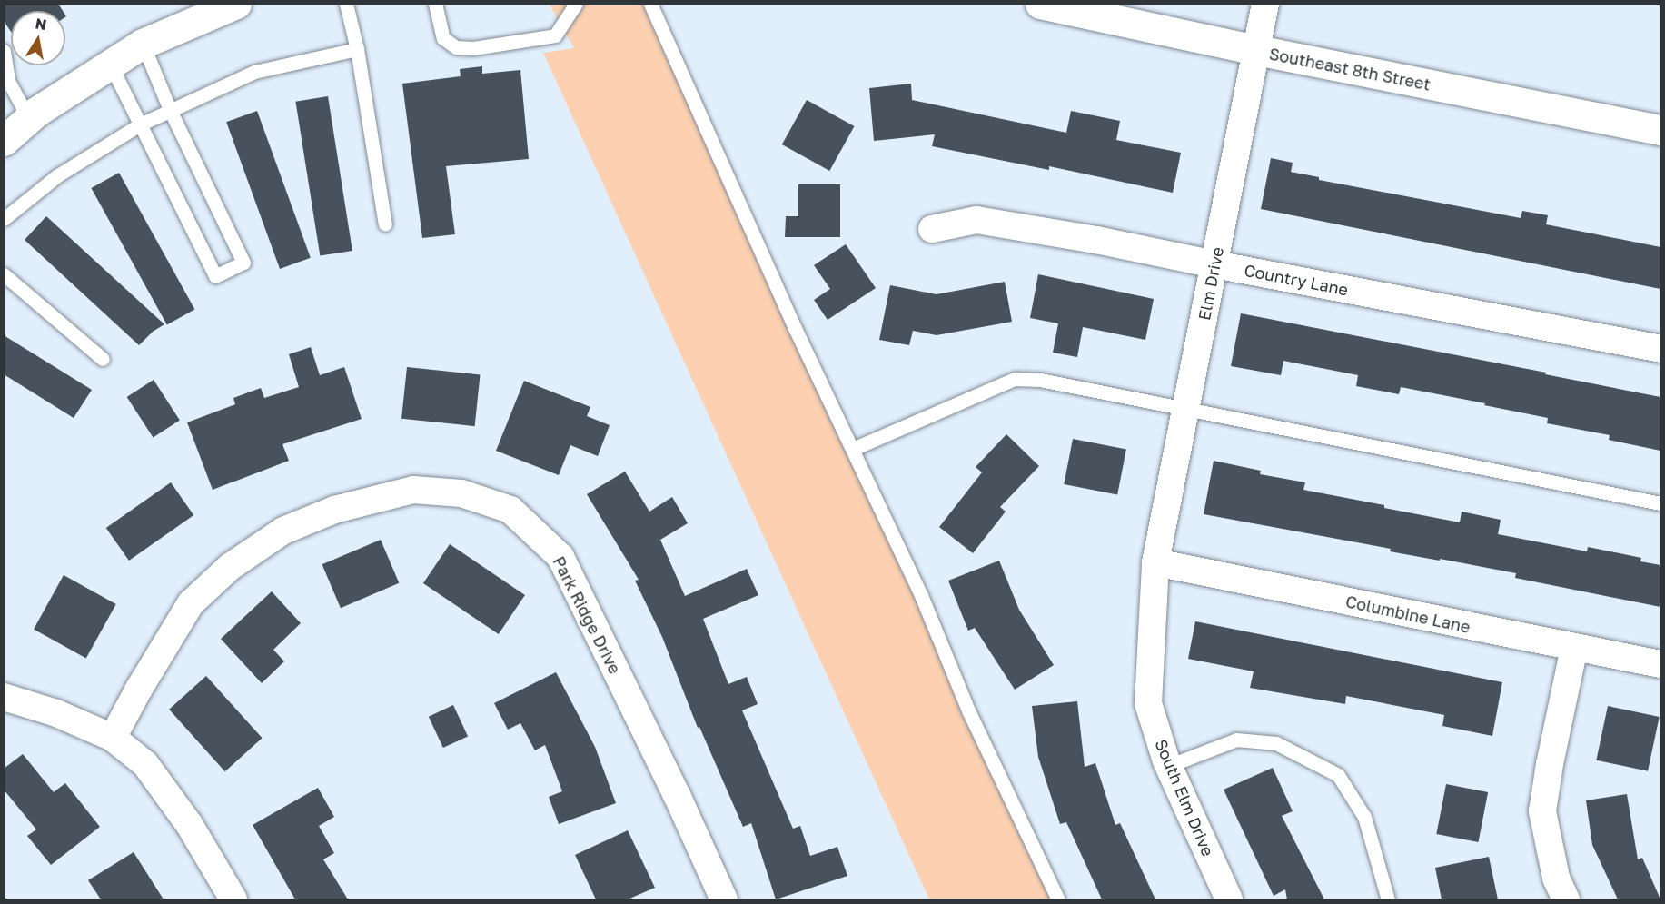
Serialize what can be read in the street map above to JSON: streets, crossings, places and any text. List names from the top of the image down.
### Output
{
  "streets": {
    "street": [
      "Southeast 8th Street",
      "Country Lane",
      "Elm Drive",
      "Columbine Lane",
      "Park Ridge Drive",
      "South Elm Drive"
    ]
  },
  "crossings": [
    ["Southeast 8th Street", "Elm Drive"],
    ["Country Lane", "Elm Drive"],
    ["Elm Drive", "Columbine Lane"],
    ["Elm Drive", "South Elm Drive"],
    ["Columbine Lane", "South Elm Drive"]
  ],
  "north": "top"
}
